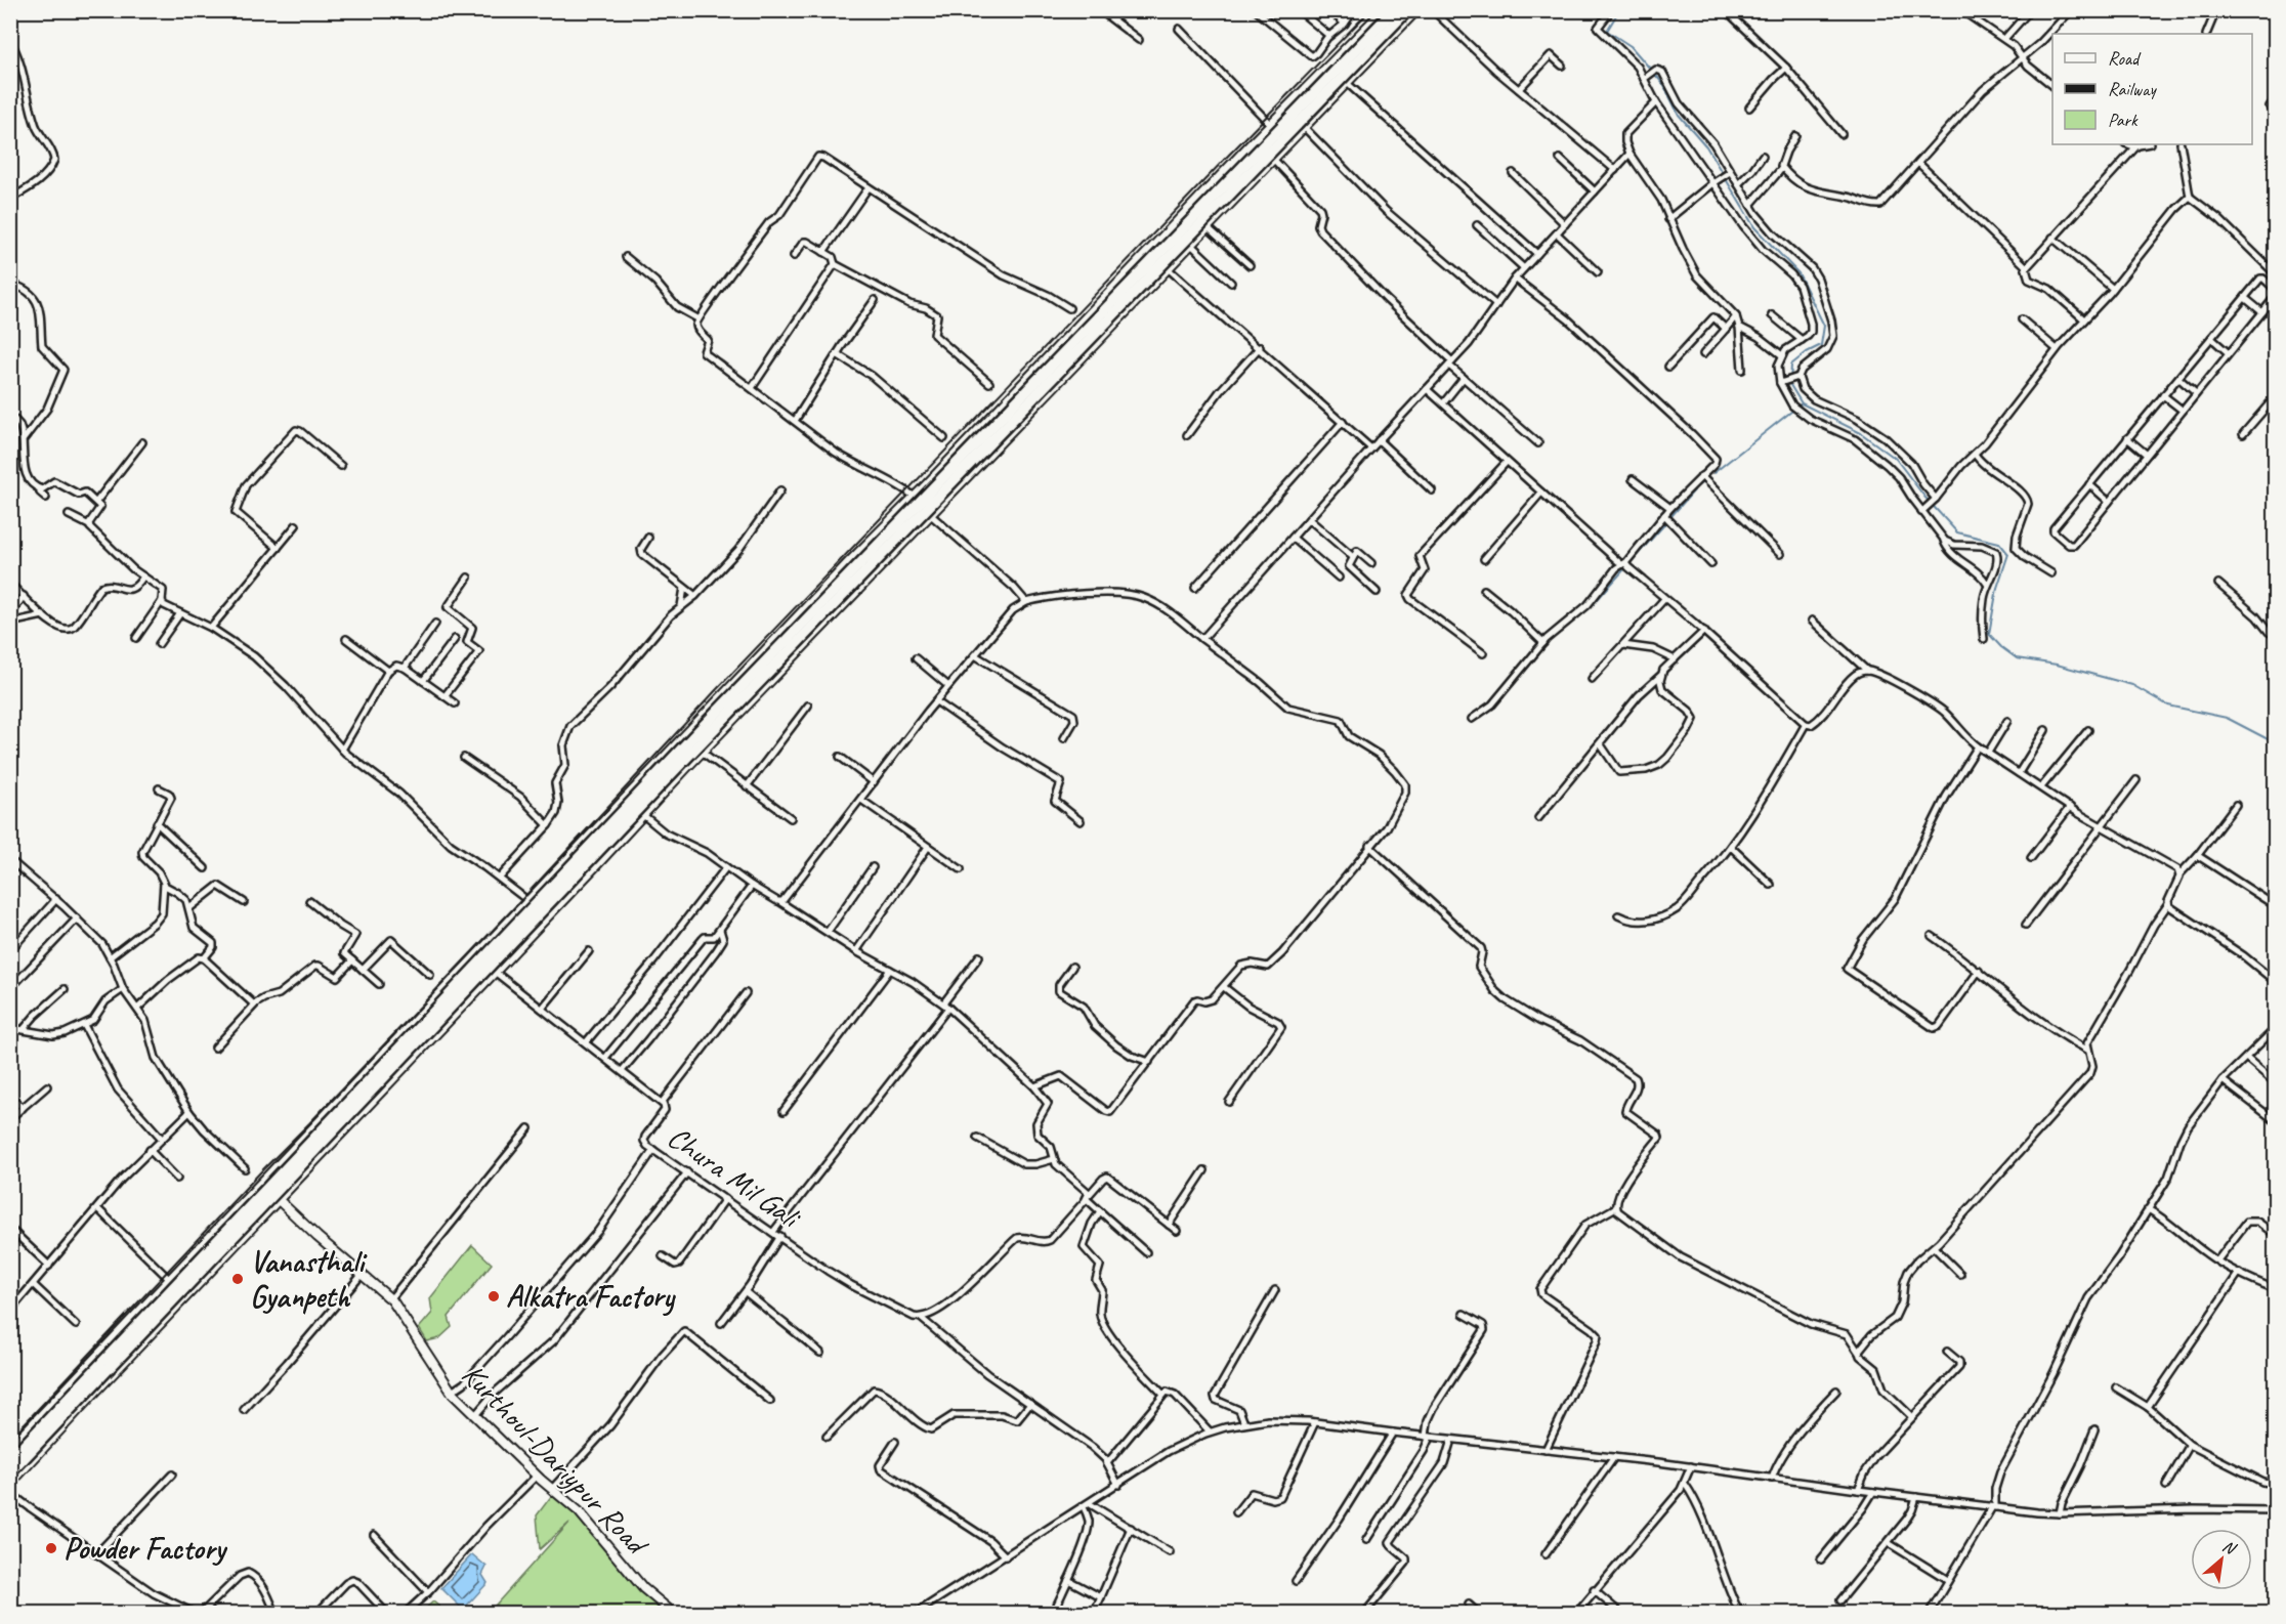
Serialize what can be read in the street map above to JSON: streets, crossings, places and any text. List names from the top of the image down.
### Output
{
  "streets": {
    "street": ["Chura Mil Gali", "Kurthoul-Dariypur Road"]
  },
  "places": ["Vanasthali Gyanpeth", "Alkatra Factory", "Powder Factory"],
  "legend": ["Road", "Railway", "Park"],
  "north": "top right"
}
